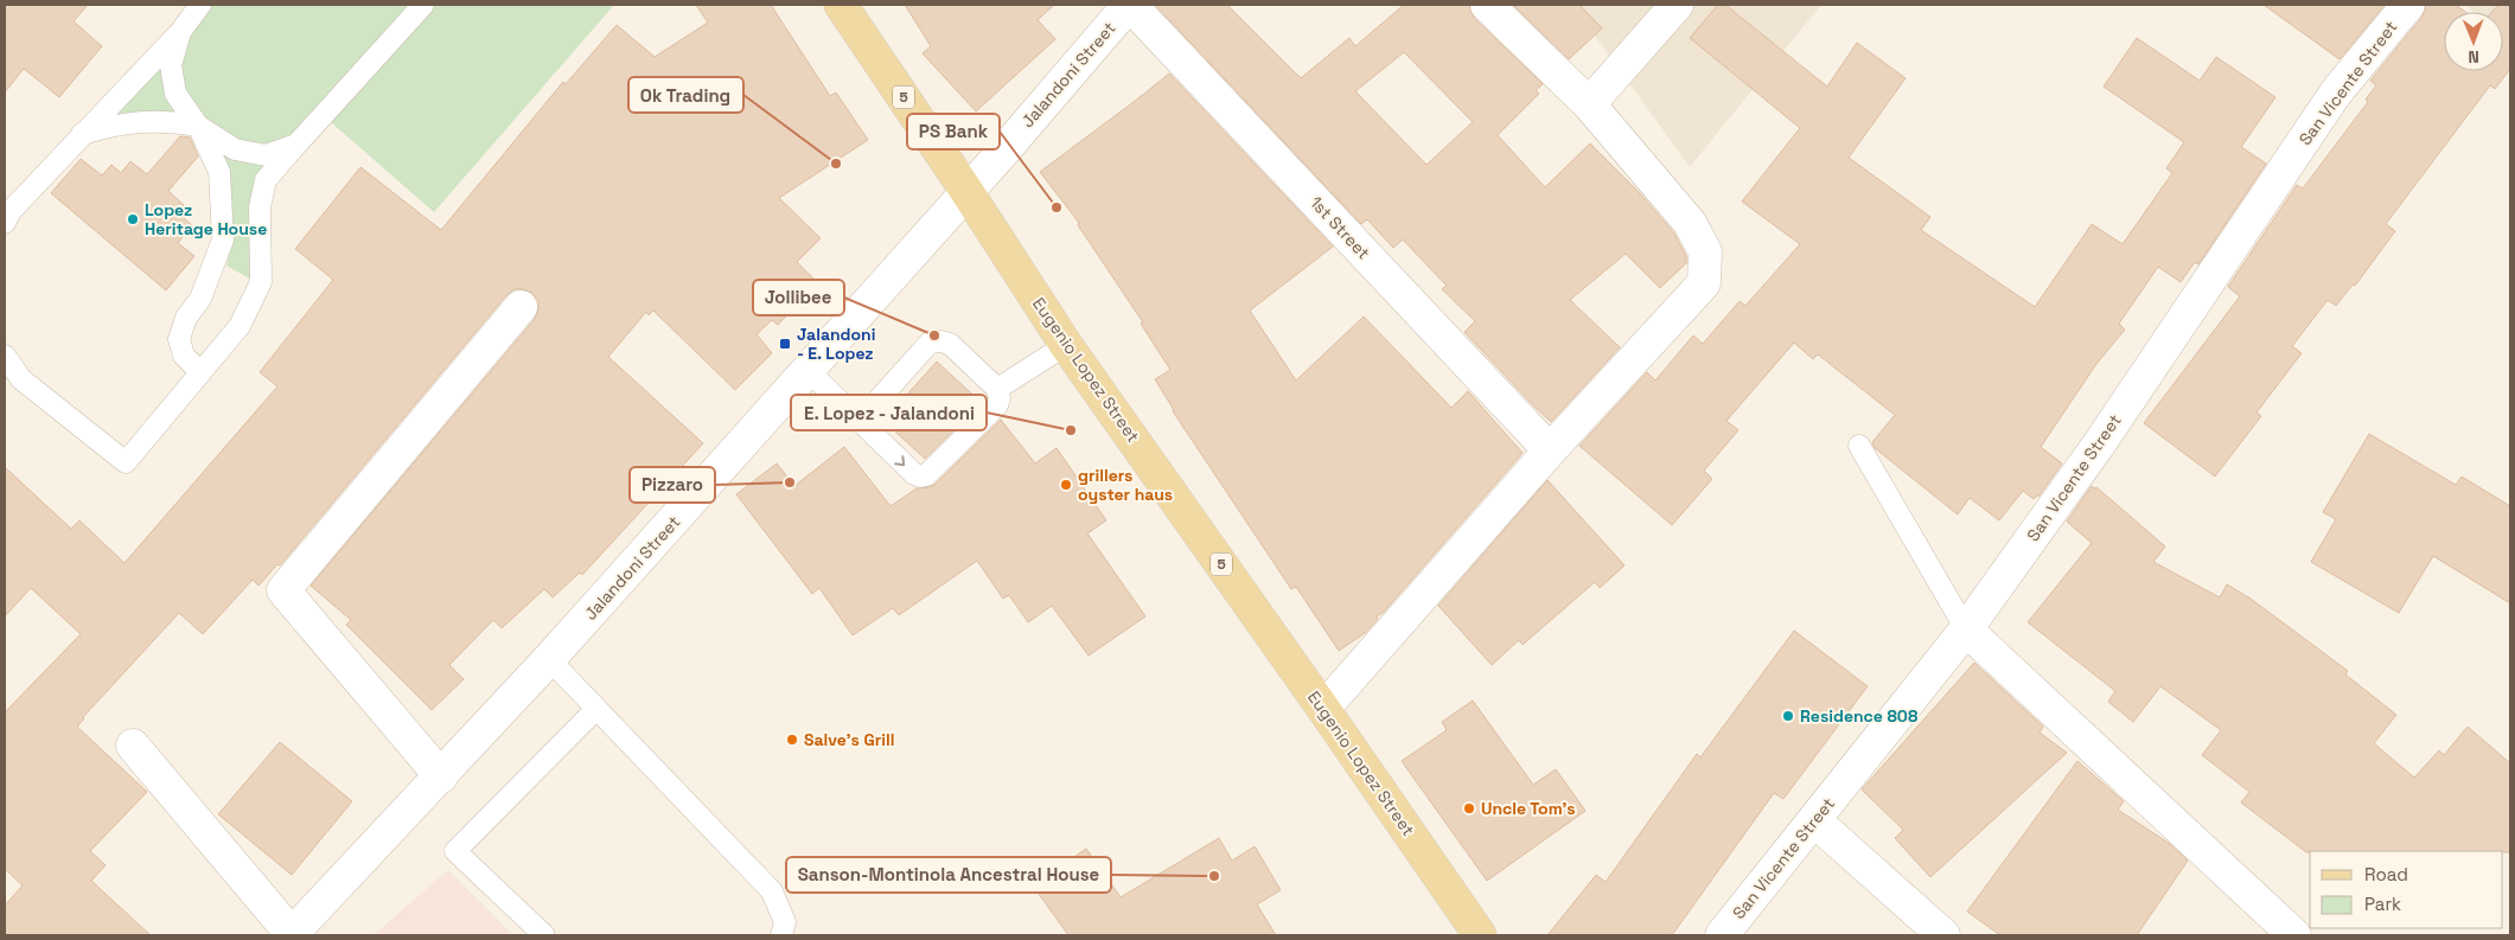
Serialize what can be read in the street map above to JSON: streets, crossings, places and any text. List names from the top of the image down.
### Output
{
  "streets": {
    "main road": ["5", "Eugenio Lopez Street"],
    "street": ["Jalandoni Street", "San Vicente Street", "1st Street"]
  },
  "crossings": [
    ["Jalandoni Street", "1st Street"],
    ["Jalandoni Street", "Eugenio Lopez Street"]
  ],
  "places": {
    "other": [
      "Ok Trading",
      "PS Bank",
      "Lopez Heritage House",
      "Jollibee",
      "E. Lopez - Jalandoni",
      "Pizzaro",
      "grillers oyster haus",
      "Residence 808",
      "Salve's Grill",
      "Uncle Tom's",
      "Sanson-Montinola Ancestral House"
    ],
    "transit": ["Jalandoni - E. Lopez"]
  },
  "legend": ["Road", "Park"],
  "north": "bottom"
}
